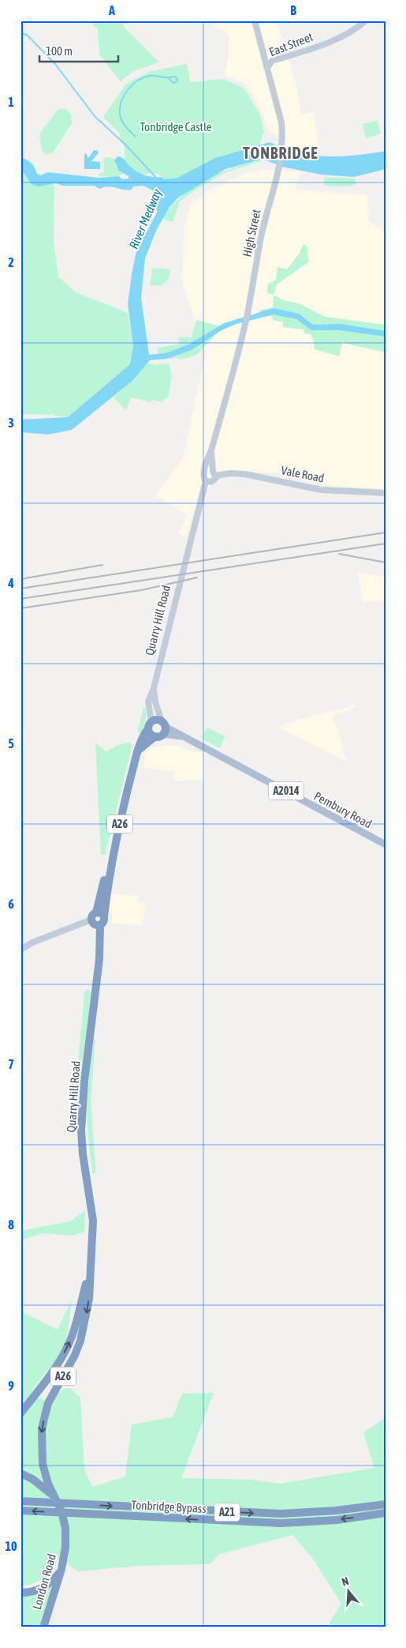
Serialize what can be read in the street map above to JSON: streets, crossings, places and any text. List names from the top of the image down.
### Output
{
  "streets": {
    "highway": [
      "Quarry Hill Road",
      "A26",
      "Tonbridge Bypass",
      "A21",
      "London Road"
    ],
    "main road": [
      "East Street",
      "High Street",
      "Vale Road",
      "A2014",
      "Pembury Road"
    ]
  },
  "crossings": [
    ["East Street", "High Street"],
    ["High Street", "Vale Road"],
    ["High Street", "Quarry Hill Road"],
    ["Vale Road", "Quarry Hill Road"],
    ["Quarry Hill Road", "Pembury Road"],
    ["Quarry Hill Road", "A26"],
    ["Quarry Hill Road", "London Road"]
  ],
  "districts": ["TONBRIDGE"],
  "water": ["River Medway"],
  "parks": ["Tonbridge Castle"],
  "scale_bar": "100 m",
  "north": "top",
  "grid": {
    "columns": ["A", "B"],
    "rows": [
      "1",
      "2",
      "3",
      "4",
      "5",
      "6",
      "7",
      "8",
      "9",
      "10"
    ]
  }
}
